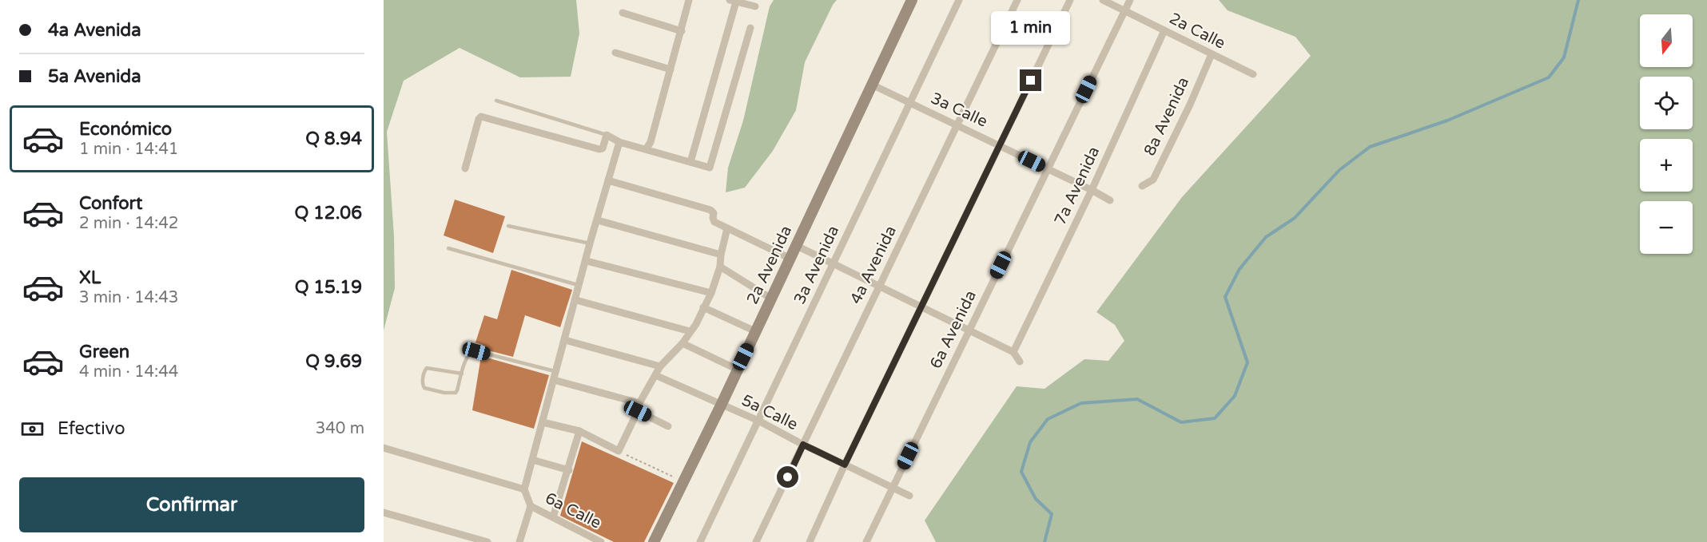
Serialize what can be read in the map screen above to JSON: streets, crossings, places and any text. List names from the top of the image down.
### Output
{
  "streets": {
    "main road": ["2a Avenida"],
    "street": [
      "2a Calle",
      "3a Calle",
      "8a Avenida",
      "7a Avenida",
      "3a Avenida",
      "4a Avenida",
      "6a Avenida",
      "5a Calle",
      "6a Calle"
    ]
  },
  "crossings": [
    ["2a Calle", "8a Avenida"],
    ["2a Calle", "7a Avenida"],
    ["2a Calle", "6a Avenida"],
    ["3a Calle", "7a Avenida"],
    ["3a Calle", "2a Avenida"],
    ["3a Calle", "3a Avenida"],
    ["3a Calle", "4a Avenida"],
    ["3a Calle", "6a Avenida"],
    ["2a Avenida", "5a Calle"],
    ["3a Avenida", "5a Calle"],
    ["4a Avenida", "5a Calle"],
    ["6a Avenida", "5a Calle"]
  ],
  "north": "bottom",
  "page": {
    "banner": ["4a Avenida", "5a Avenida"],
    "bubble": "1 min",
    "map_buttons": ["+", "−"],
    "list": [
      {
        "name": "Económico",
        "note": "1 min · 14:41",
        "value": "Q 8.94"
      },
      {
        "name": "Confort",
        "note": "2 min · 14:42",
        "value": "Q 12.06"
      },
      {
        "name": "XL",
        "note": "3 min · 14:43",
        "value": "Q 15.19"
      },
      {
        "name": "Green",
        "note": "4 min · 14:44",
        "value": "Q 9.69"
      }
    ],
    "pay": ["Efectivo", "340 m"],
    "buttons": "Confirmar"
  }
}
